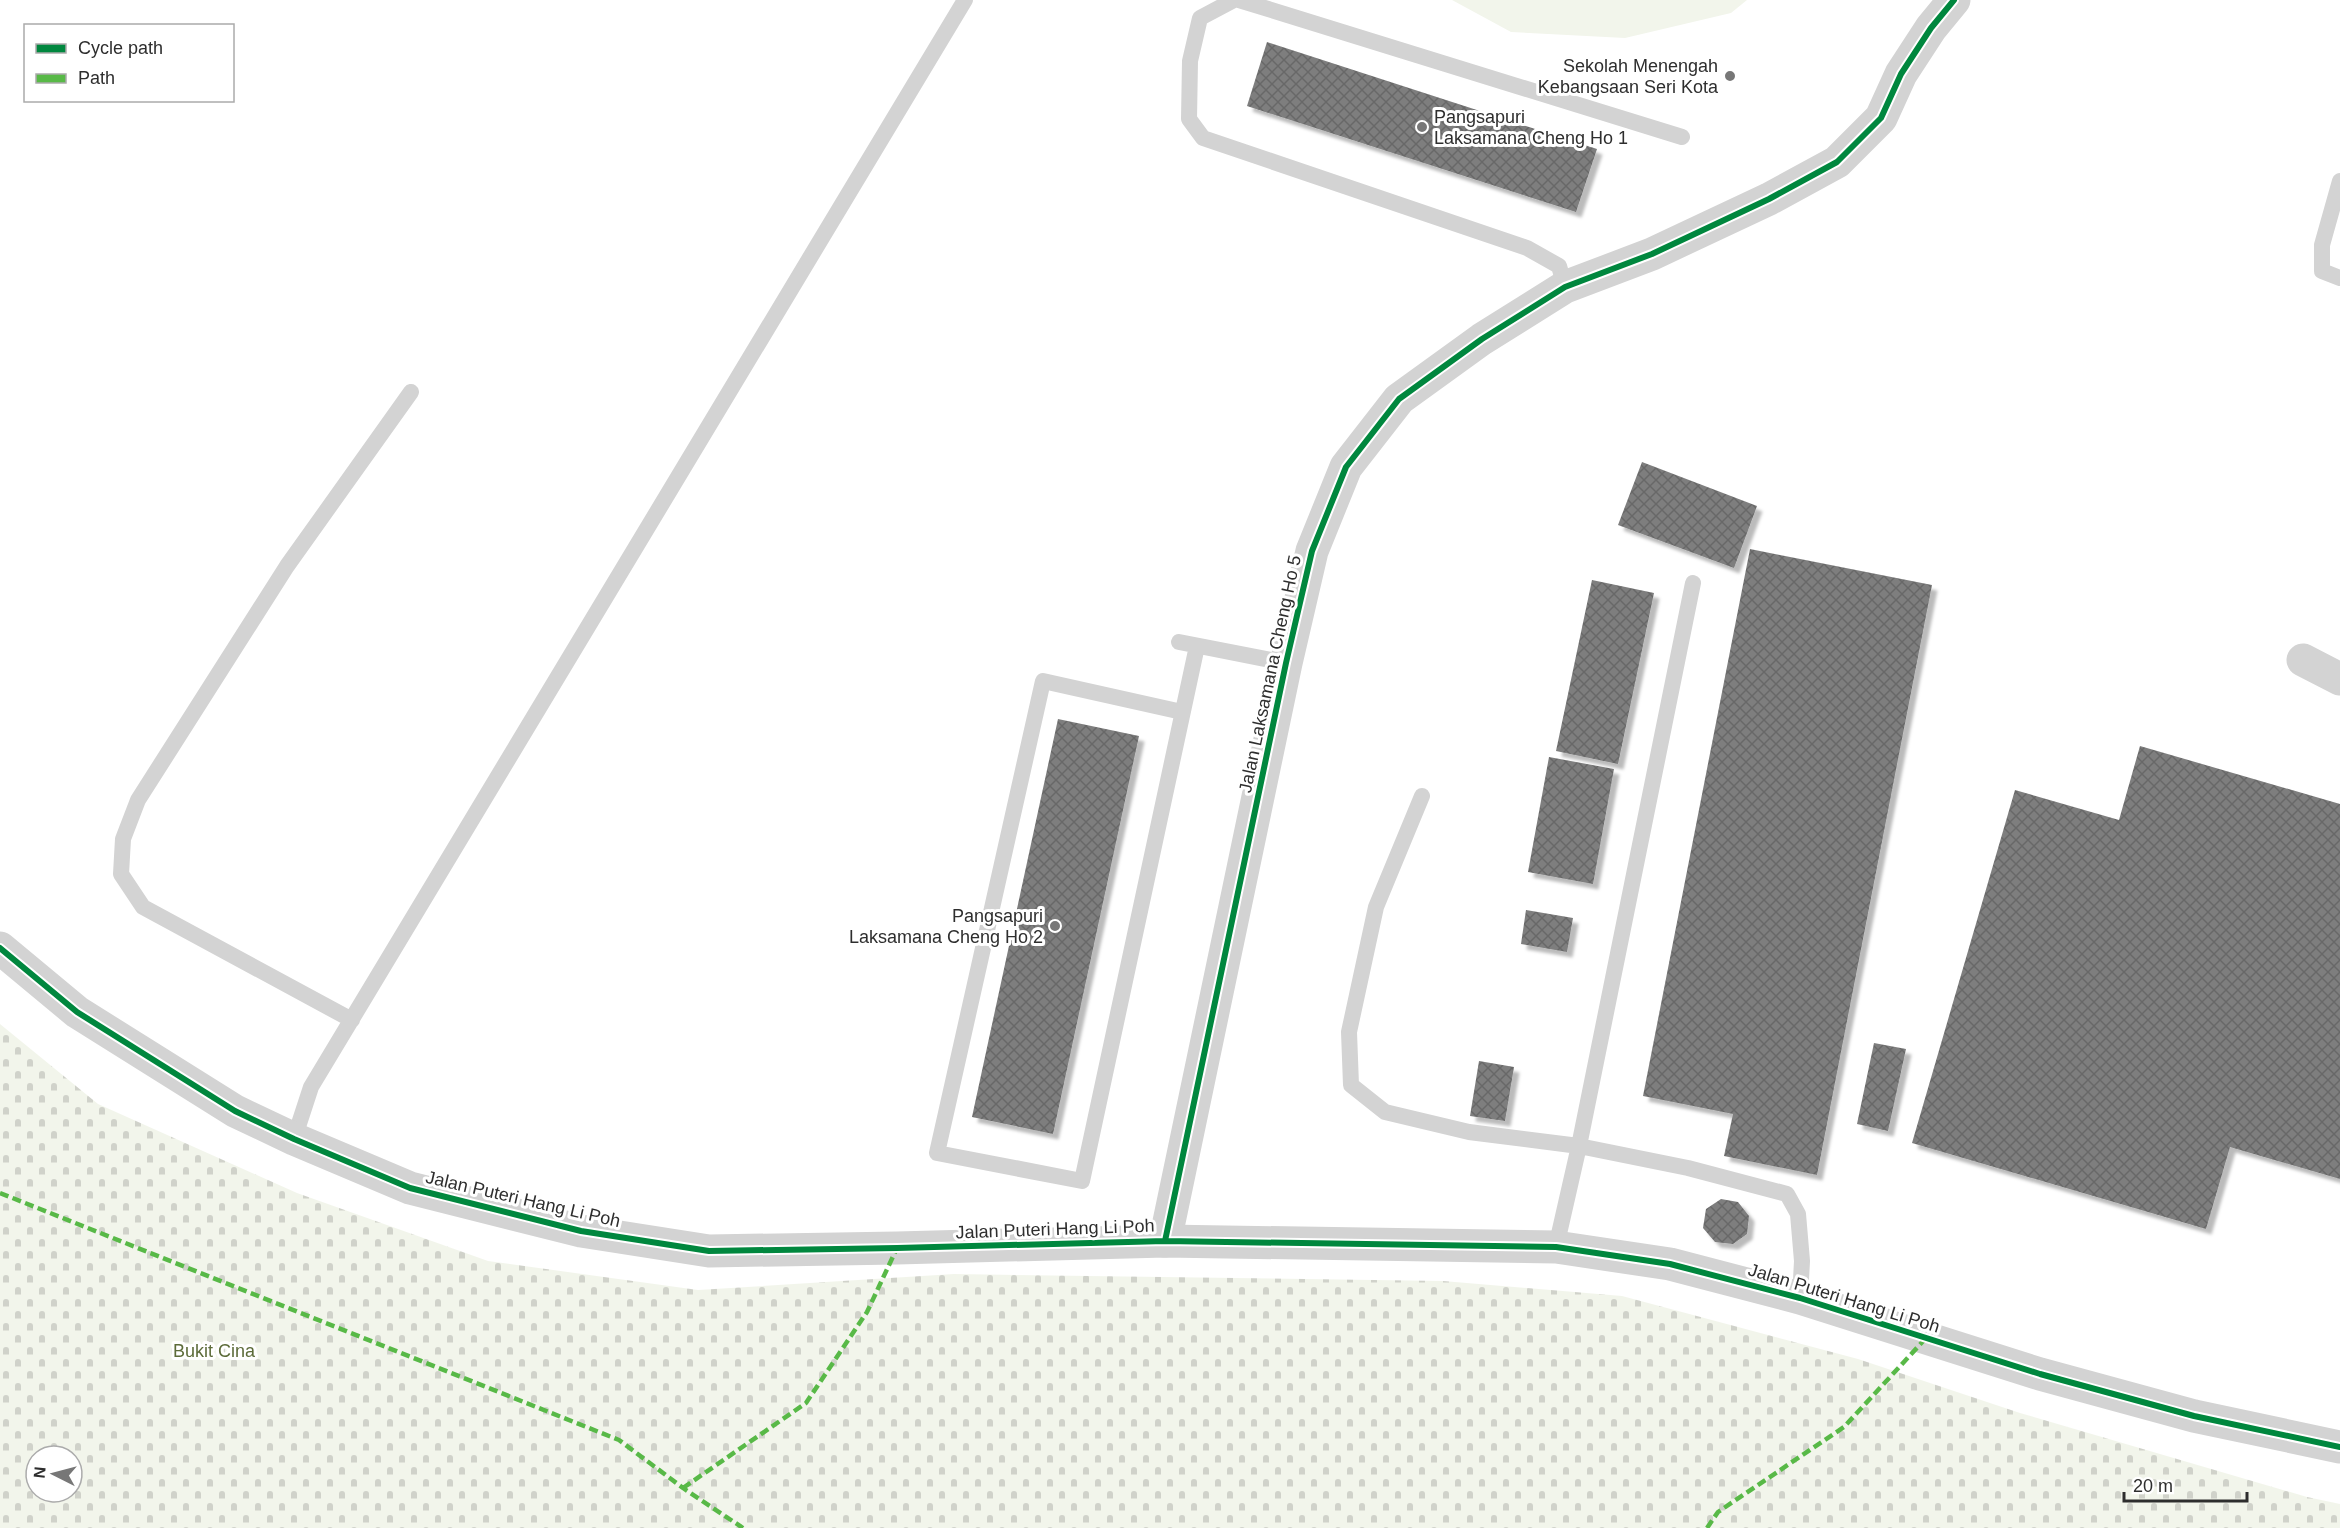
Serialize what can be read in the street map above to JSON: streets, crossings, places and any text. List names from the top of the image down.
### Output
{
  "streets": {
    "street": ["Jalan Laksamana Cheng Ho 5", "Jalan Puteri Hang Li Poh"]
  },
  "crossings": [
    ["Jalan Laksamana Cheng Ho 5", "Jalan Puteri Hang Li Poh"]
  ],
  "parks": ["Bukit Cina"],
  "places": ["Sekolah Menengah Kebangsaan Seri Kota", "Pangsapuri Laksamana Cheng Ho 1", "Pangsapuri Laksamana Cheng Ho 2"],
  "legend": ["Cycle path", "Path"],
  "scale_bar": "20 m",
  "north": "left"
}
